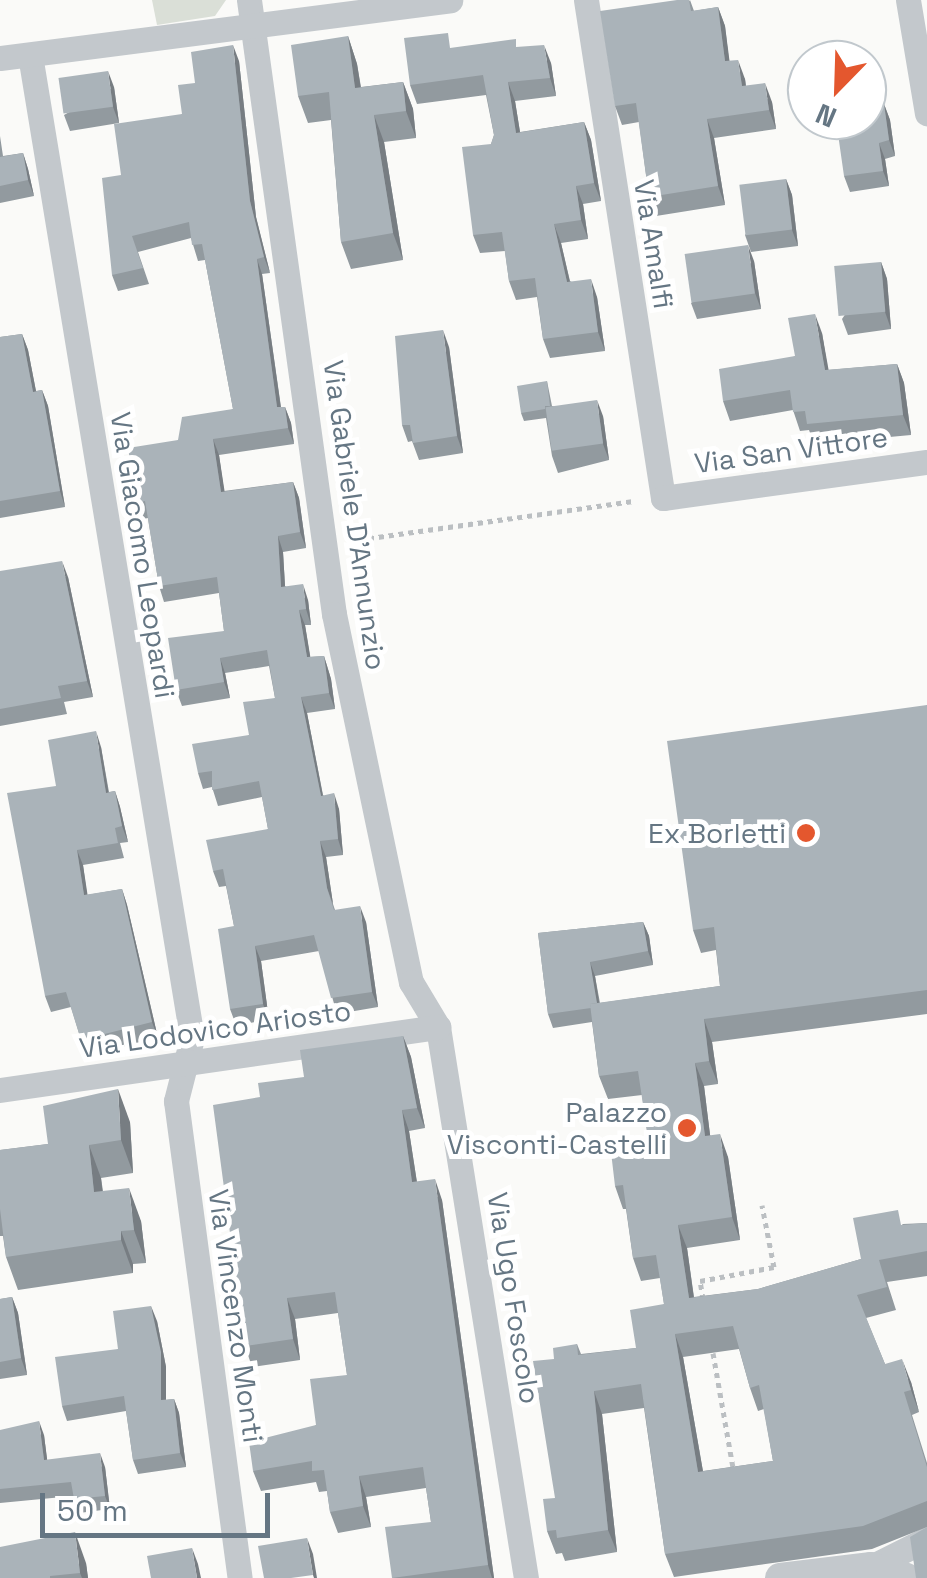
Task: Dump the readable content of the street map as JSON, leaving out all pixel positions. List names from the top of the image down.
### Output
{
  "streets": {
    "street": [
      "Via Amalfi",
      "Via San Vittore",
      "Via Gabriele D'Annunzio",
      "Via Giacomo Leopardi",
      "Via Lodovico Ariosto",
      "Via Ugo Foscolo",
      "Via Vincenzo Monti"
    ]
  },
  "crossings": [
    ["Via Amalfi", "Via San Vittore"],
    ["Via Gabriele D'Annunzio", "Via Lodovico Ariosto"],
    ["Via Gabriele D'Annunzio", "Via Ugo Foscolo"],
    ["Via Giacomo Leopardi", "Via Lodovico Ariosto"],
    ["Via Giacomo Leopardi", "Via Vincenzo Monti"],
    ["Via Lodovico Ariosto", "Via Ugo Foscolo"],
    ["Via Lodovico Ariosto", "Via Vincenzo Monti"]
  ],
  "places": ["Ex Borletti", "Palazzo Visconti-Castelli"],
  "scale_bar": "50 m",
  "north": "bottom left"
}
